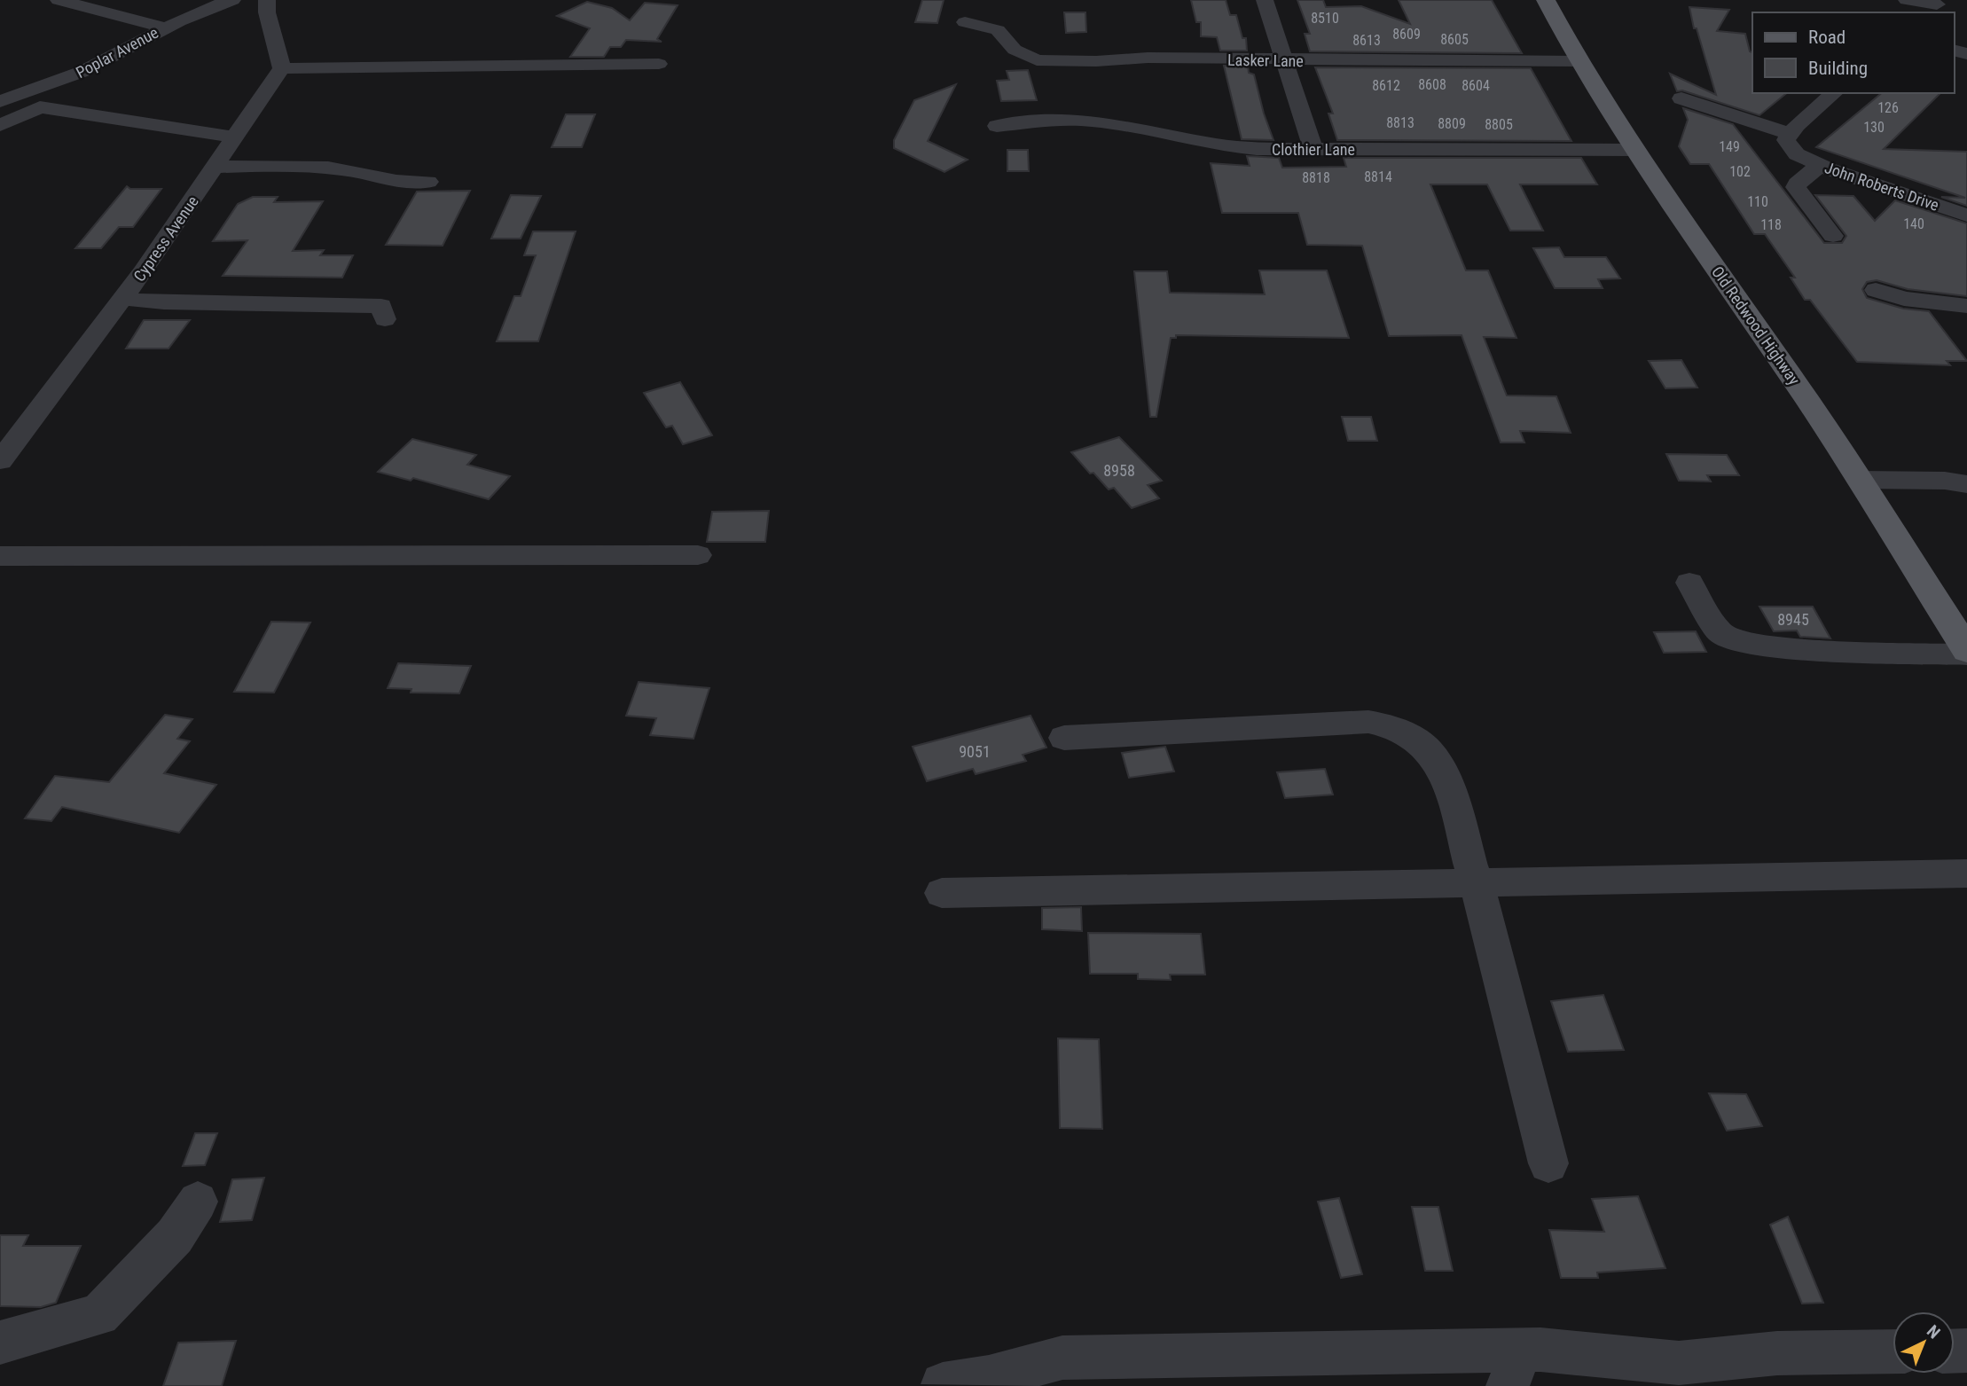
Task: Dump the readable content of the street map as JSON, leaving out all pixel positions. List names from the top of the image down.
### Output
{
  "streets": {
    "main road": ["Old Redwood Highway"],
    "street": [
      "Poplar Avenue",
      "Lasker Lane",
      "Clothier Lane",
      "John Roberts Drive",
      "Cypress Avenue"
    ]
  },
  "crossings": [
    ["Lasker Lane", "Old Redwood Highway"],
    ["Clothier Lane", "Old Redwood Highway"]
  ],
  "house_numbers": [
    "8510",
    "8609",
    "8605",
    "8613",
    "8608",
    "8612",
    "8604",
    "126",
    "8813",
    "8809",
    "8805",
    "130",
    "149",
    "102",
    "8814",
    "8818",
    "110",
    "140",
    "118",
    "8958",
    "8945",
    "9051"
  ],
  "legend": ["Road", "Building"],
  "north": "top right"
}
